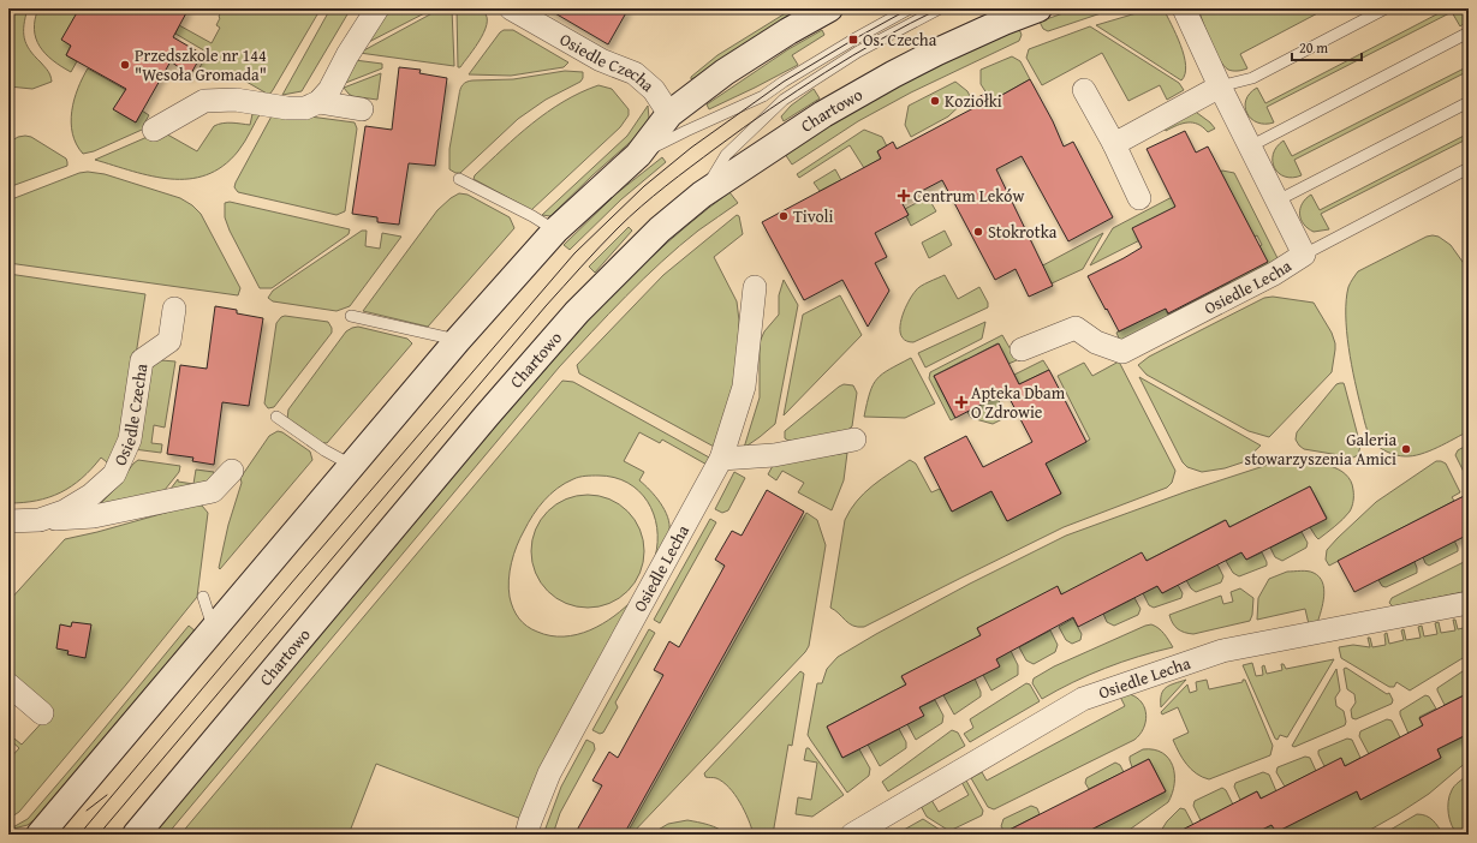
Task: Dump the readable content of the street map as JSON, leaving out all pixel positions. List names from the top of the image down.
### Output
{
  "streets": {
    "street": ["Osiedle Czecha", "Chartowo", "Osiedle Lecha"]
  },
  "places": {
    "transit": ["Os. Czecha"],
    "other": [
      "Przedszkole nr 144 \"Wesoła Gromada\"",
      "Koziołki",
      "Tivoli",
      "Stokrotka",
      "Galeria stowarzyszenia Amici"
    ],
    "health": ["Centrum Leków", "Apteka Dbam O Zdrowie"]
  },
  "scale_bar": "20 m"
}
